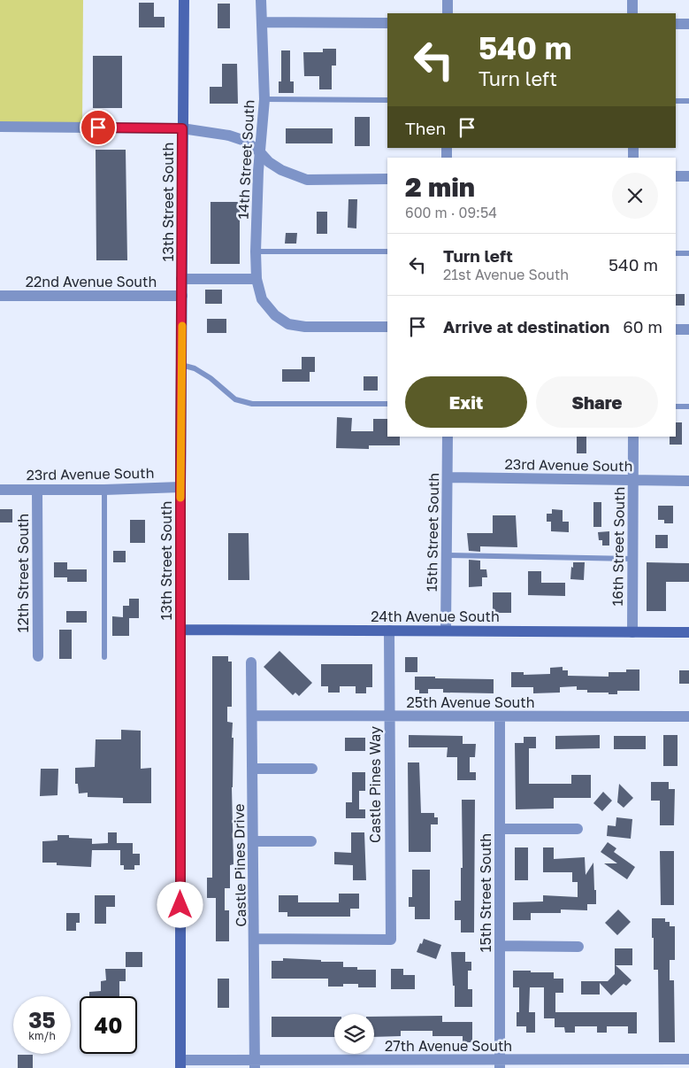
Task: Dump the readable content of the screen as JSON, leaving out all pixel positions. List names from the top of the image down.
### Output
{
  "streets": {
    "street": [
      "14th Street South",
      "13th Street South",
      "22nd Avenue South",
      "23rd Avenue South",
      "15th Street South",
      "16th Street South",
      "12th Street South",
      "24th Avenue South",
      "25th Avenue South",
      "Castle Pines Way",
      "Castle Pines Drive",
      "27th Avenue South"
    ]
  },
  "crossings": [
    ["13th Street South", "22nd Avenue South"],
    ["13th Street South", "23rd Avenue South"],
    ["13th Street South", "24th Avenue South"],
    ["13th Street South", "27th Avenue South"],
    ["23rd Avenue South", "15th Street South"],
    ["23rd Avenue South", "16th Street South"],
    ["23rd Avenue South", "12th Street South"],
    ["15th Street South", "24th Avenue South"],
    ["15th Street South", "25th Avenue South"],
    ["15th Street South", "27th Avenue South"],
    ["16th Street South", "24th Avenue South"],
    ["24th Avenue South", "Castle Pines Way"],
    ["25th Avenue South", "Castle Pines Way"],
    ["25th Avenue South", "Castle Pines Drive"],
    ["Castle Pines Way", "Castle Pines Drive"],
    ["Castle Pines Drive", "27th Avenue South"]
  ],
  "page": {
    "turn": ["540 m", "Turn left"],
    "then": "Then",
    "heading": ["2 min", "600 m · 09:54"],
    "list": [
      {
        "name": "Turn left",
        "note": "21st Avenue South",
        "value": "540 m"
      },
      {
        "name": "Arrive at destination",
        "value": "60 m"
      }
    ],
    "buttons": ["Exit", "Share"],
    "speed": "35 km/h",
    "limit": "40"
  }
}
